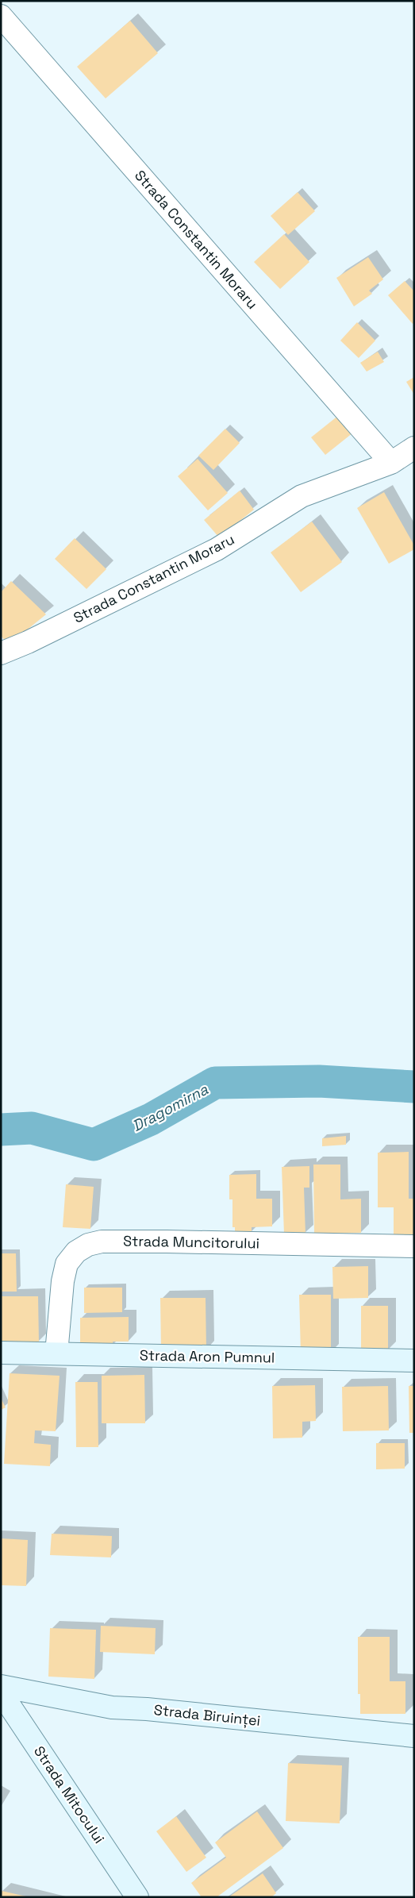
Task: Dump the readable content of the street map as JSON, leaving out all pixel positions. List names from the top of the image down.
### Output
{
  "streets": {
    "street": [
      "Strada Constantin Moraru",
      "Strada Muncitorului",
      "Strada Aron Pumnul",
      "Strada Biruinței",
      "Strada Mitocului"
    ]
  },
  "crossings": [
    ["Strada Muncitorului", "Strada Aron Pumnul"]
  ],
  "water": ["Dragomirna"]
}
